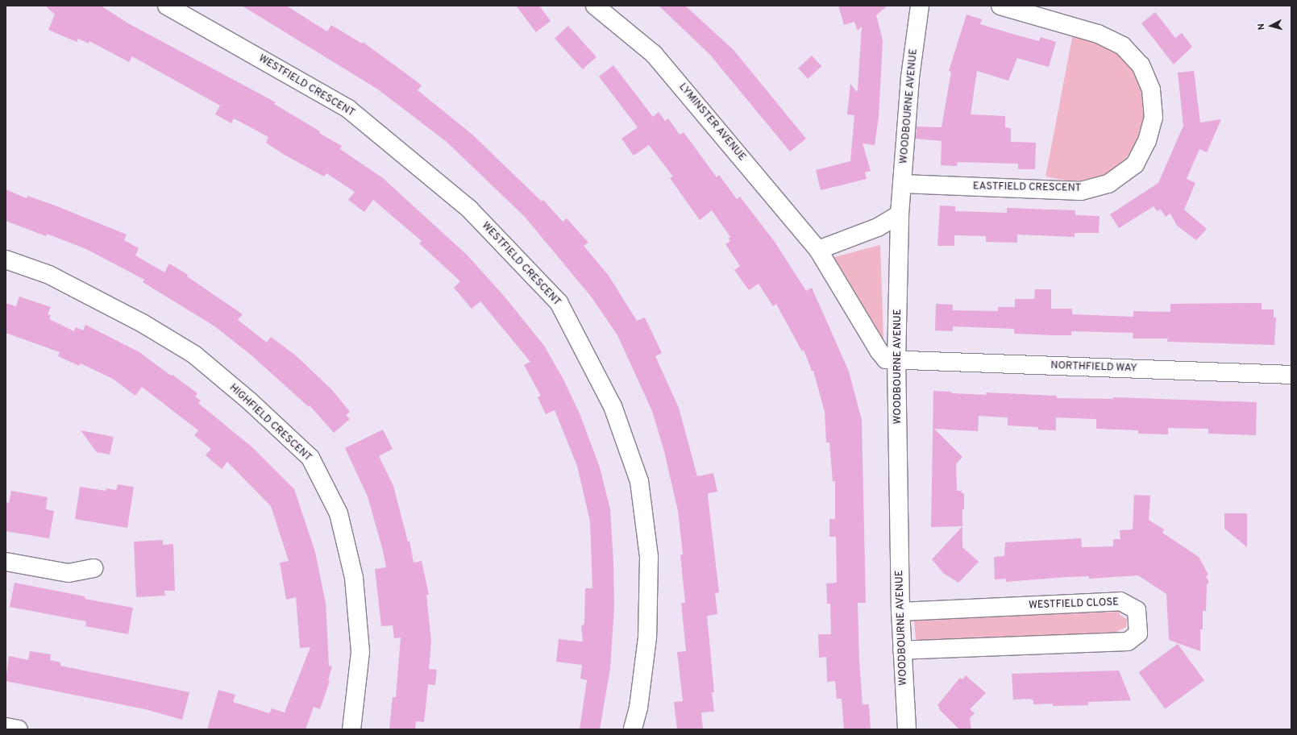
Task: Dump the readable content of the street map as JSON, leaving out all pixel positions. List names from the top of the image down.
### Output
{
  "streets": {
    "street": [
      "WESTFIELD CRESCENT",
      "WOODBOURNE AVENUE",
      "LYMINSTER AVENUE",
      "EASTFIELD CRESCENT",
      "NORTHFIELD WAY",
      "HIGHFIELD CRESCENT",
      "WESTFIELD CLOSE"
    ]
  },
  "crossings": [
    ["WOODBOURNE AVENUE", "LYMINSTER AVENUE"],
    ["WOODBOURNE AVENUE", "EASTFIELD CRESCENT"],
    ["WOODBOURNE AVENUE", "NORTHFIELD WAY"],
    ["WOODBOURNE AVENUE", "WESTFIELD CLOSE"],
    ["LYMINSTER AVENUE", "NORTHFIELD WAY"]
  ],
  "north": "left"
}
